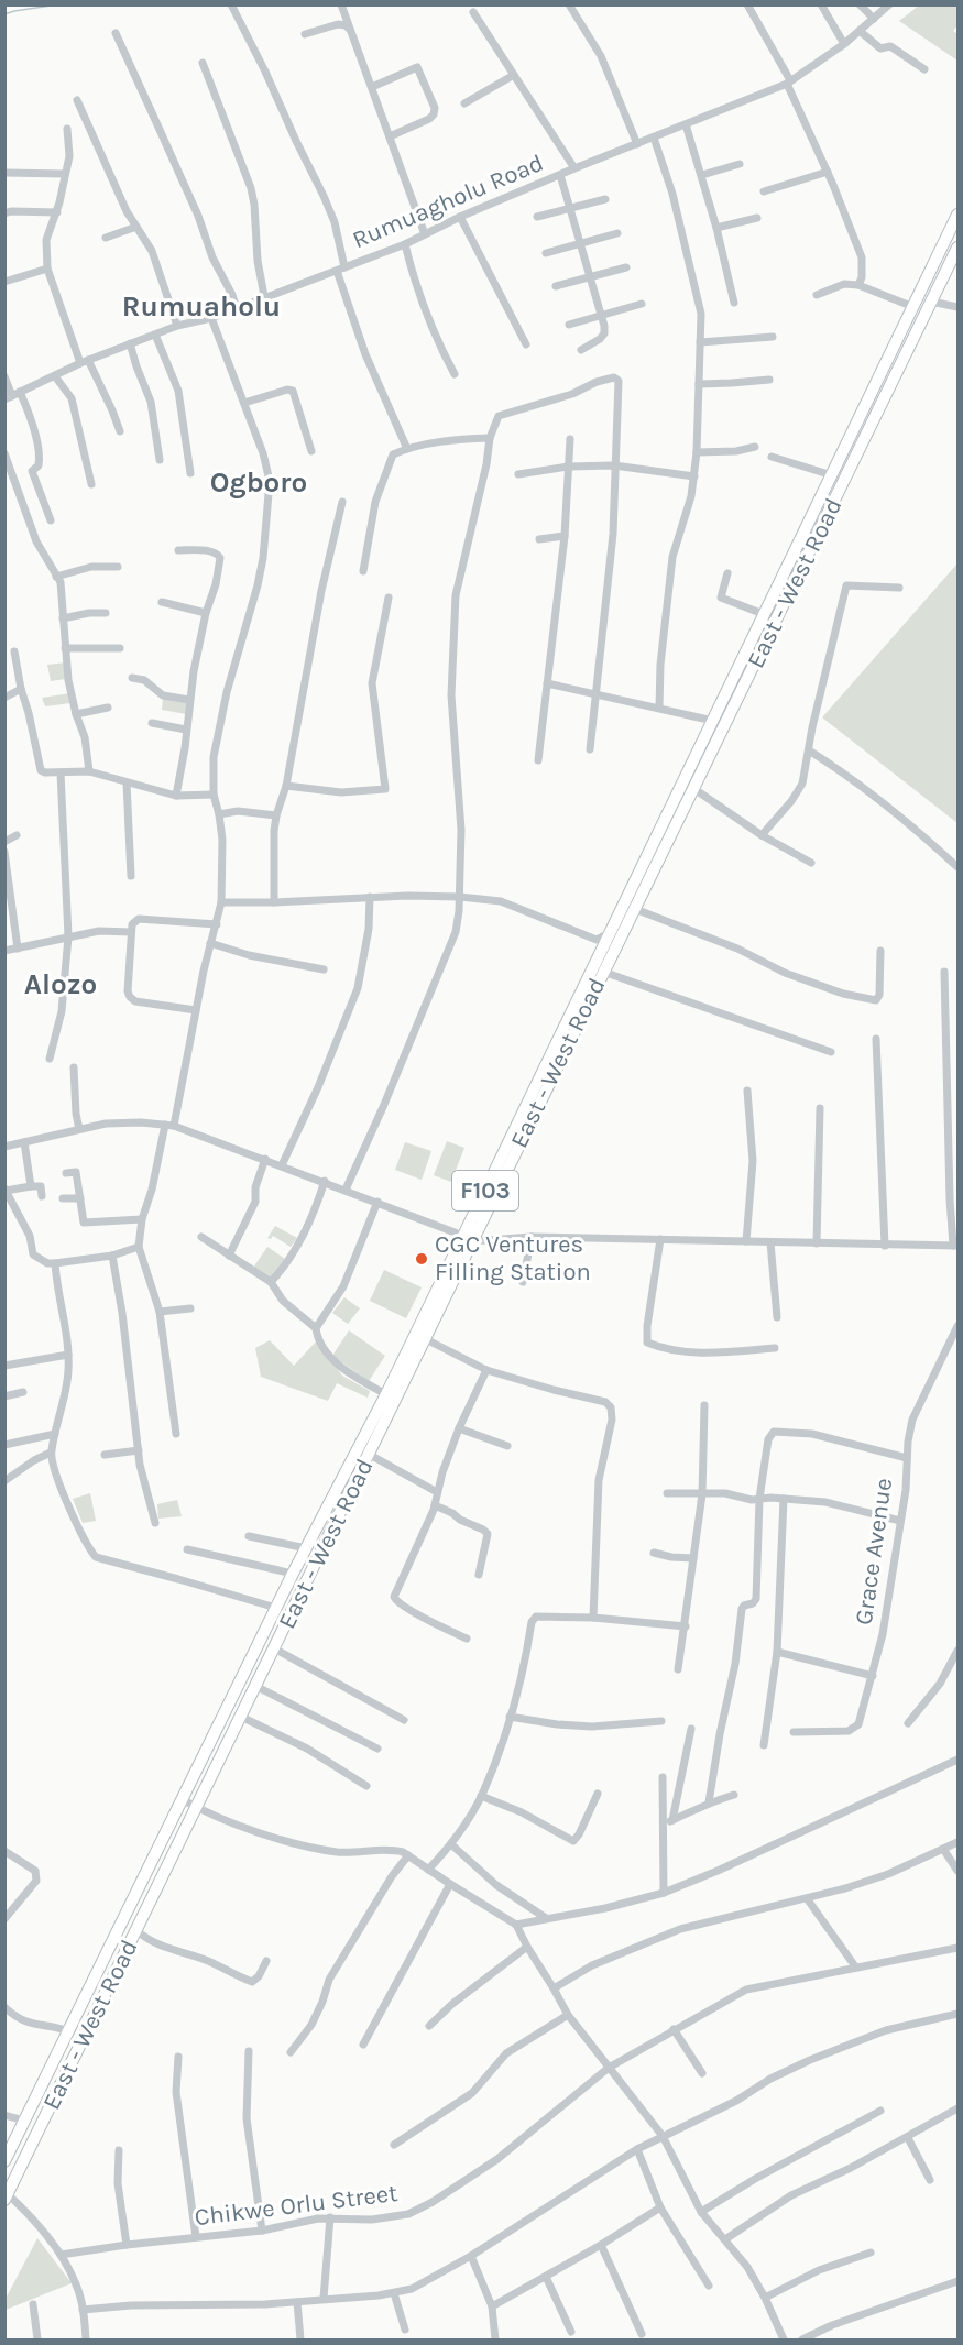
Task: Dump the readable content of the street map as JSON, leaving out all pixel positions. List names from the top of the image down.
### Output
{
  "streets": {
    "main road": ["East - West Road", "F103"],
    "street": ["Rumuagholu Road", "Grace Avenue", "Chikwe Orlu Street"]
  },
  "districts": ["Rumuaholu", "Ogboro", "Alozo"],
  "places": ["CGC Ventures Filling Station"]
}
